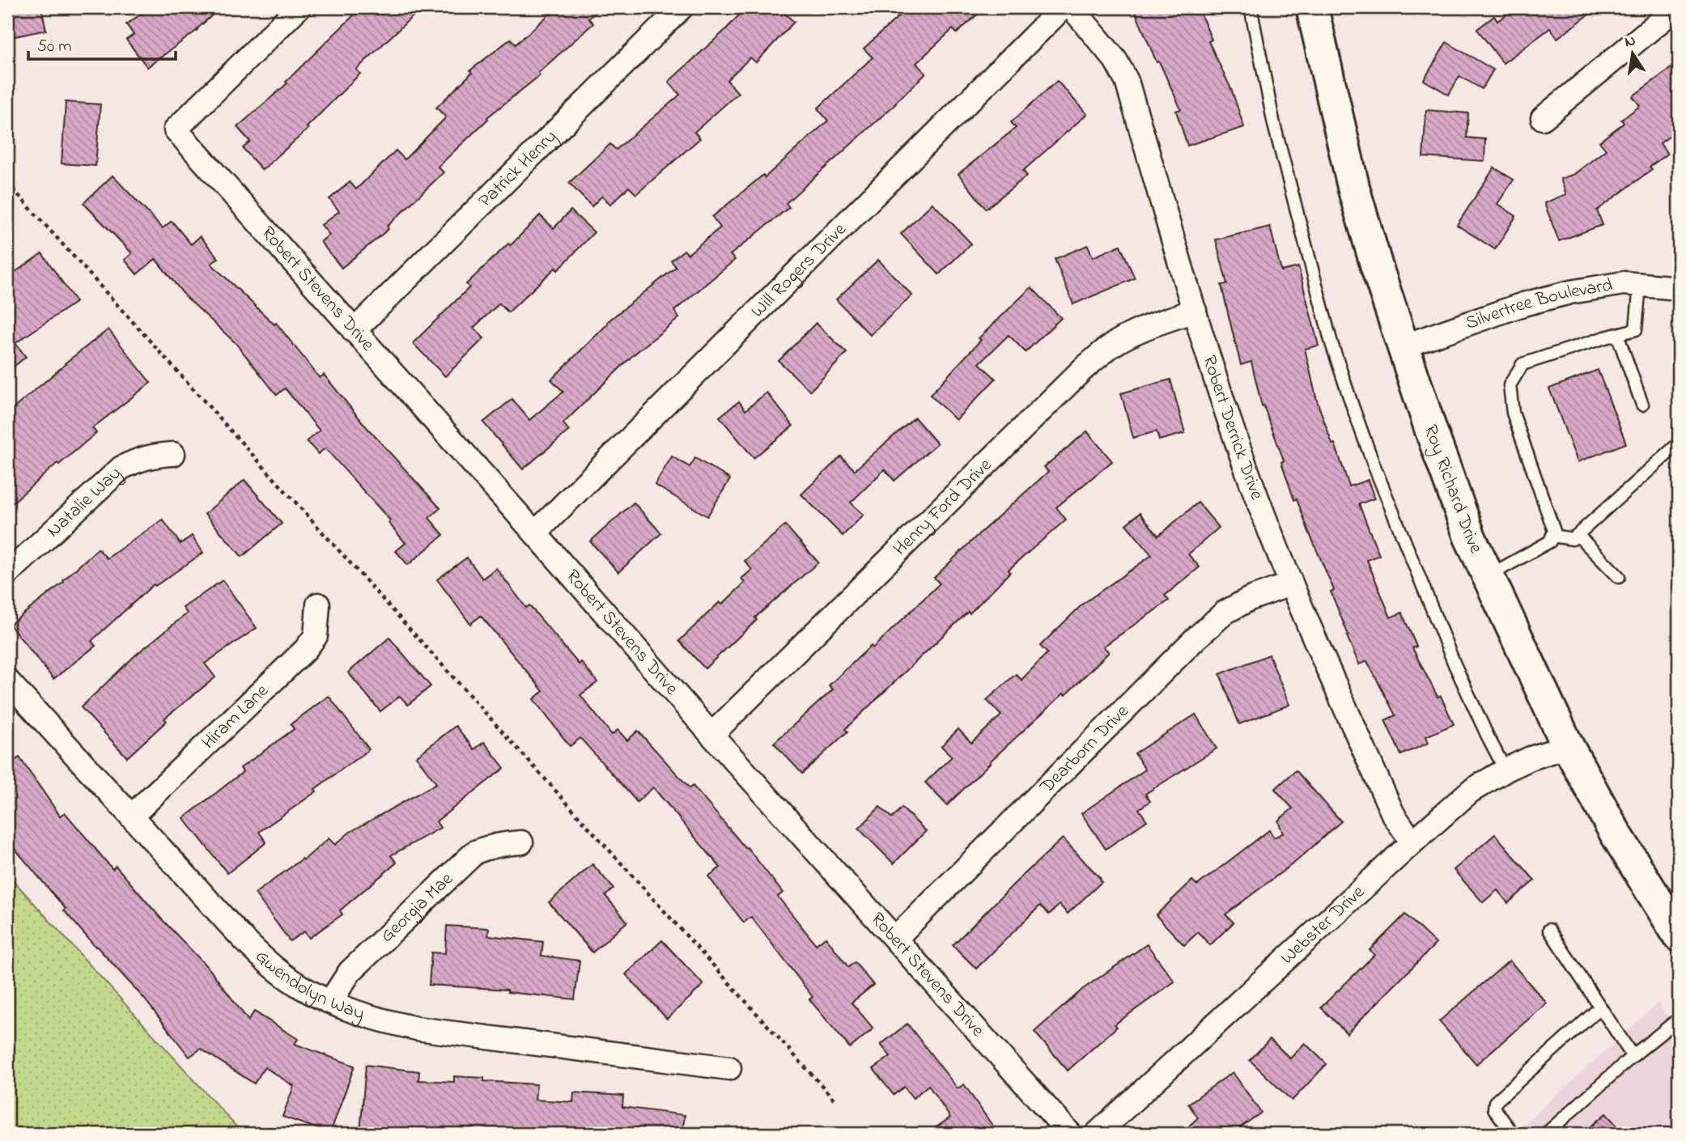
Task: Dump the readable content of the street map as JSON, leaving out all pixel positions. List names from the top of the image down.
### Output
{
  "streets": {
    "main road": ["Roy Richard Drive"],
    "street": [
      "Patrick Henry",
      "Will Rogers Drive",
      "Robert Stevens Drive",
      "Silvertree Boulevard",
      "Robert Derrick Drive",
      "Natalie Way",
      "Henry Ford Drive",
      "Hiram Lane",
      "Dearborn Drive",
      "Georgia Mae",
      "Webster Drive",
      "Gwendolyn Way"
    ]
  },
  "crossings": [
    ["Patrick Henry", "Robert Stevens Drive"],
    ["Will Rogers Drive", "Robert Stevens Drive"],
    ["Robert Stevens Drive", "Henry Ford Drive"],
    ["Robert Stevens Drive", "Dearborn Drive"],
    ["Silvertree Boulevard", "Roy Richard Drive"],
    ["Robert Derrick Drive", "Henry Ford Drive"],
    ["Robert Derrick Drive", "Dearborn Drive"],
    ["Robert Derrick Drive", "Webster Drive"],
    ["Roy Richard Drive", "Webster Drive"],
    ["Hiram Lane", "Gwendolyn Way"],
    ["Georgia Mae", "Gwendolyn Way"]
  ],
  "scale_bar": "50 m",
  "north": "top"
}
